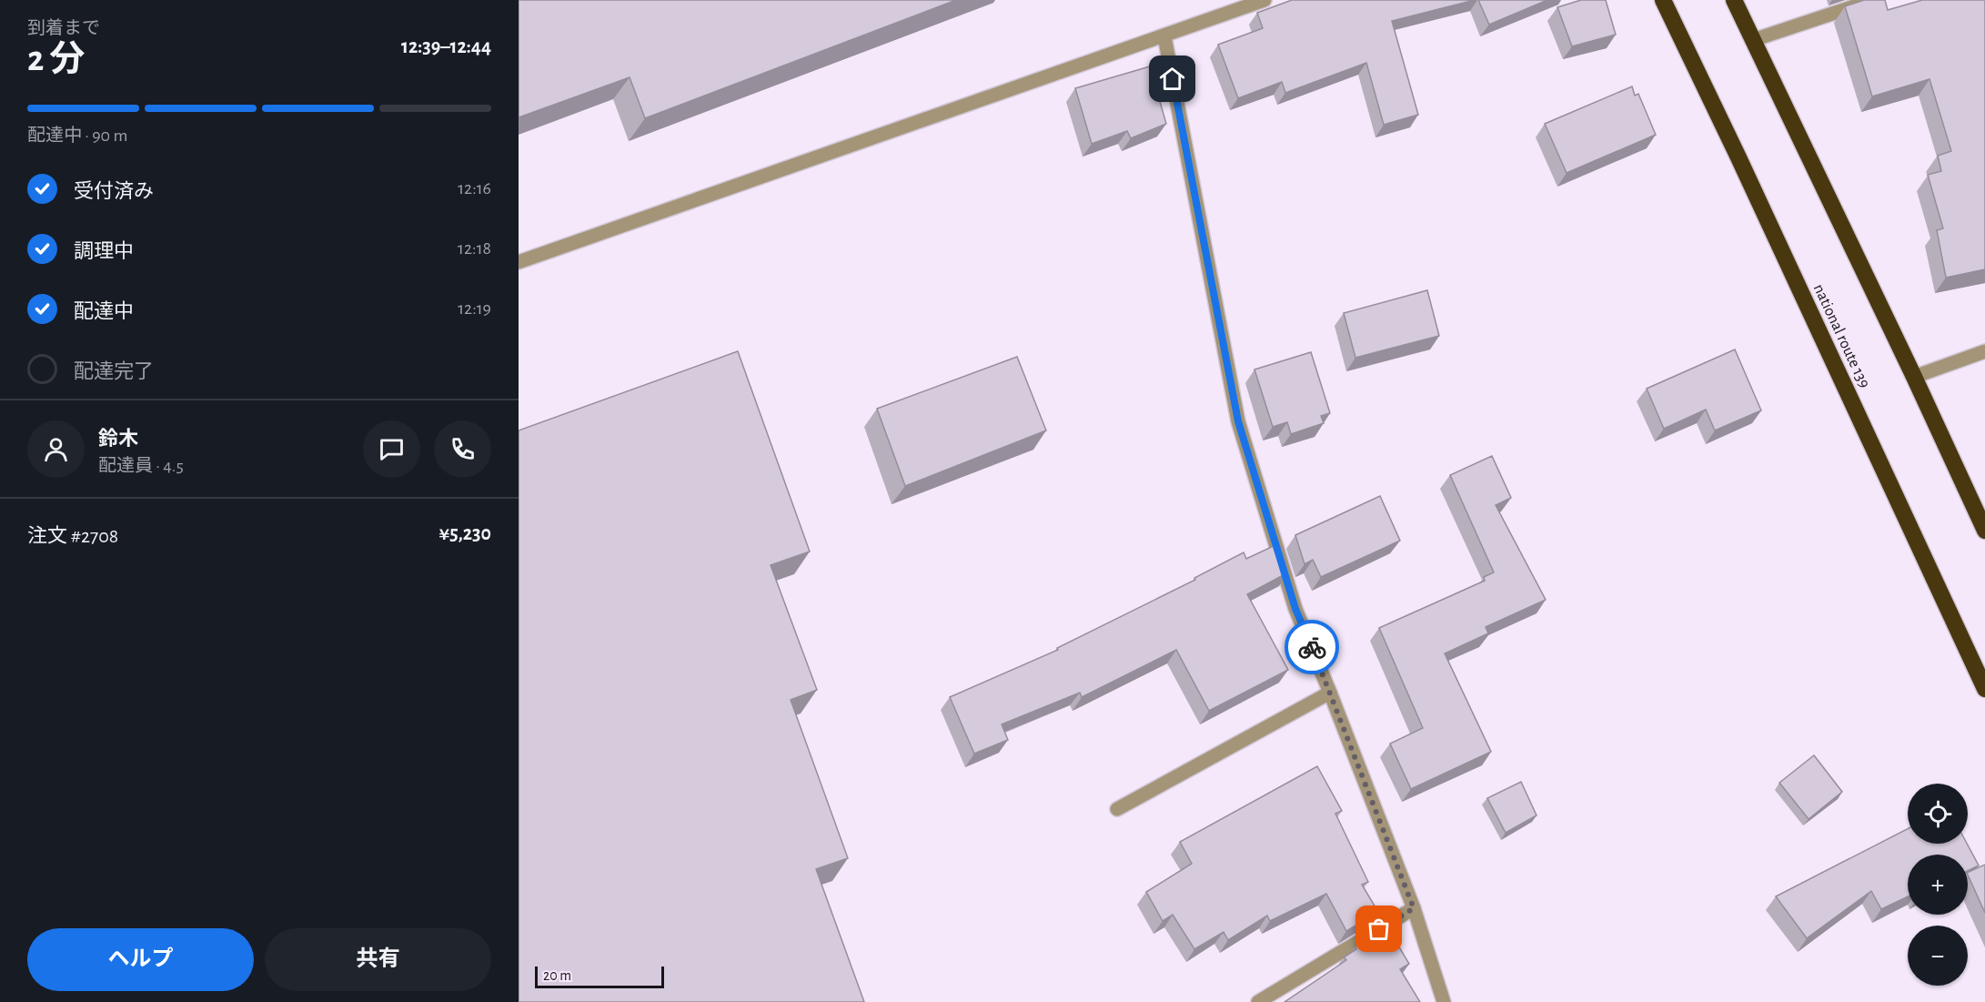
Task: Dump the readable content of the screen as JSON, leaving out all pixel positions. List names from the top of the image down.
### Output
{
  "streets": {
    "highway": ["national route 139"]
  },
  "scale_bar": "20 m",
  "page": {
    "heading": ["2 分", "到着まで", "12:39–12:44"],
    "panel": [
      "鈴木",
      "配達員 · 4.5",
      "注文 #2708",
      "¥5,230"
    ],
    "bar": "配達中 · 90 m",
    "list": [
      ["受付済み", "12:16"],
      ["調理中", "12:18"],
      ["配達中", "12:19"],
      "配達完了"
    ],
    "map_buttons": ["+", "−"],
    "buttons": ["ヘルプ", "共有"],
    "scale": "20 m"
  }
}
